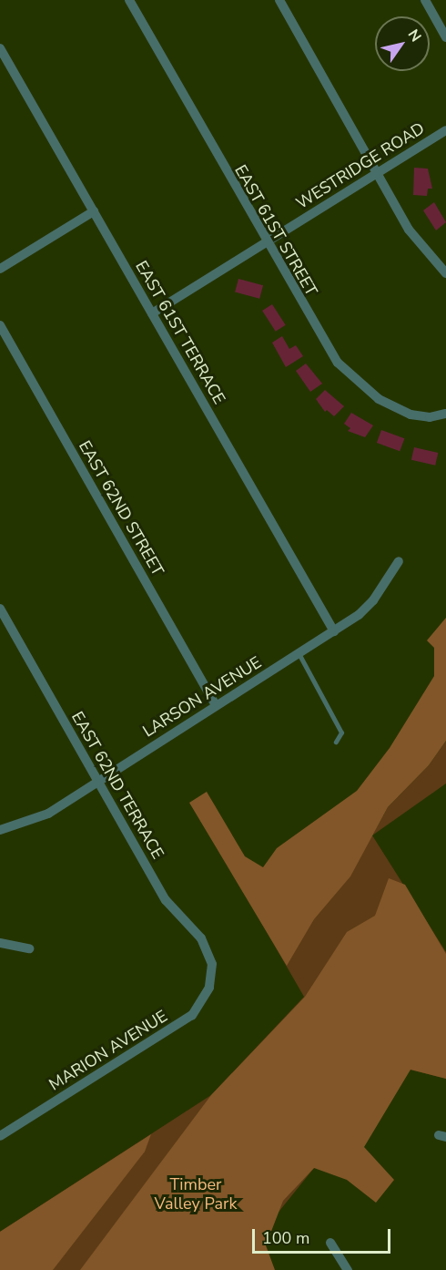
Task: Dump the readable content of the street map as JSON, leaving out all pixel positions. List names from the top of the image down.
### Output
{
  "streets": {
    "street": [
      "WESTRIDGE ROAD",
      "EAST 61ST STREET",
      "EAST 61ST TERRACE",
      "EAST 62ND STREET",
      "LARSON AVENUE",
      "EAST 62ND TERRACE",
      "MARION AVENUE"
    ]
  },
  "crossings": [
    ["WESTRIDGE ROAD", "EAST 61ST STREET"],
    ["WESTRIDGE ROAD", "EAST 61ST TERRACE"],
    ["EAST 61ST TERRACE", "LARSON AVENUE"],
    ["EAST 62ND STREET", "LARSON AVENUE"],
    ["LARSON AVENUE", "EAST 62ND TERRACE"],
    ["EAST 62ND TERRACE", "MARION AVENUE"]
  ],
  "parks": ["Timber Valley Park"],
  "scale_bar": "100 m",
  "north": "top right"
}
